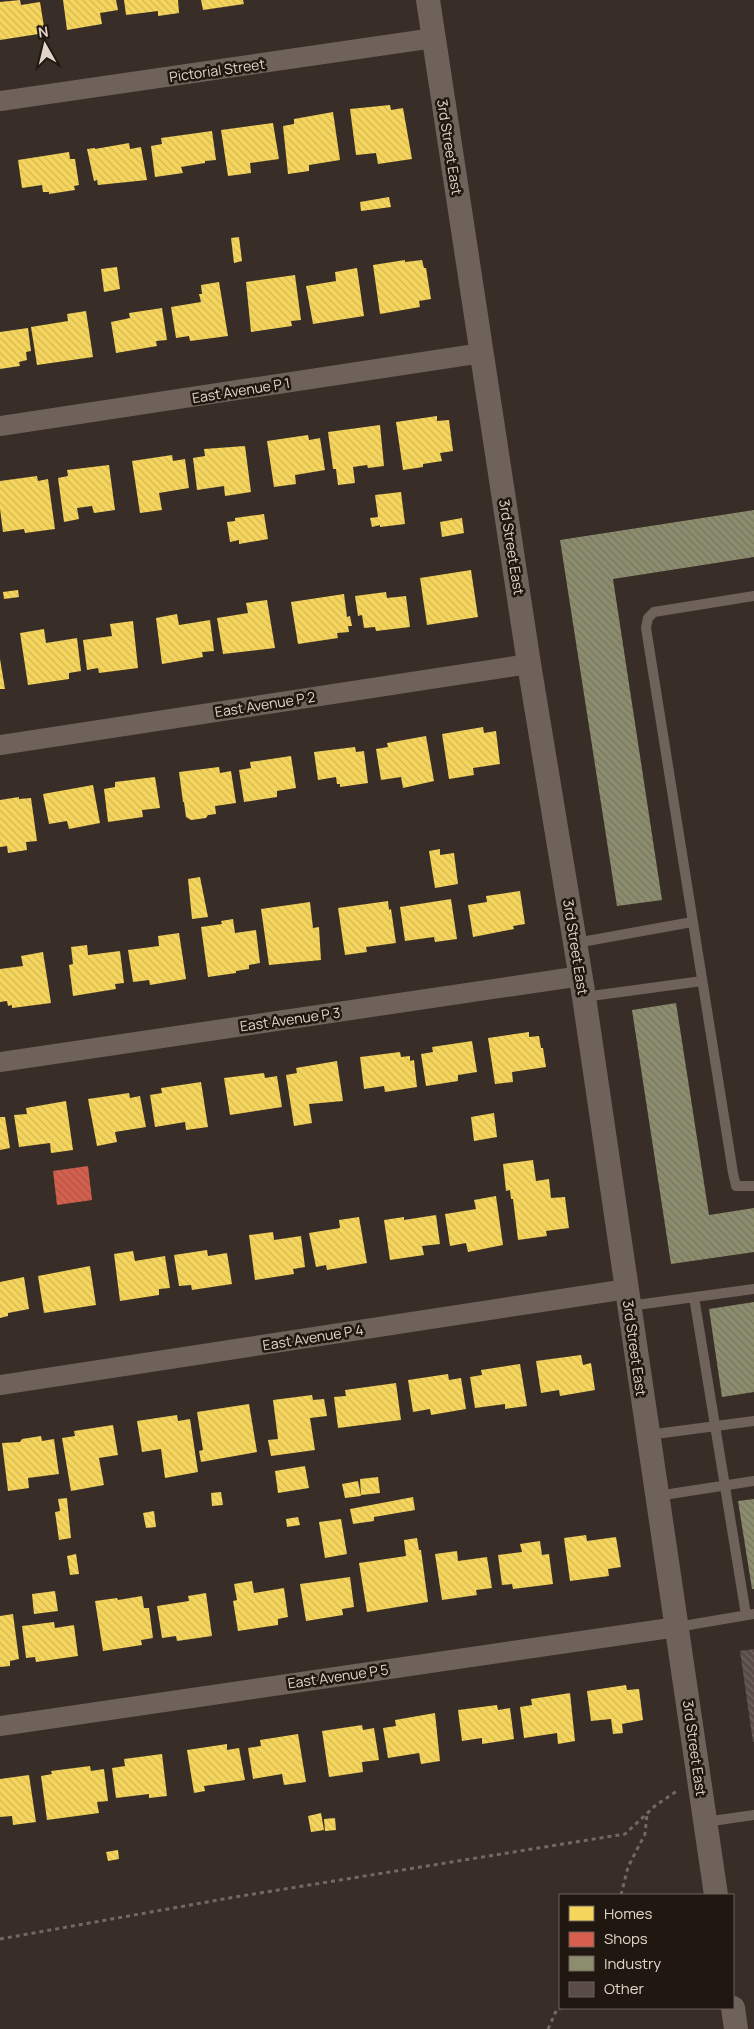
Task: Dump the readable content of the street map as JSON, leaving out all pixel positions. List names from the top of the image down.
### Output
{
  "streets": {
    "street": [
      "Pictorial Street",
      "3rd Street East",
      "East Avenue P 1",
      "East Avenue P 2",
      "East Avenue P 3",
      "East Avenue P 4",
      "East Avenue P 5"
    ]
  },
  "crossings": [
    ["Pictorial Street", "3rd Street East"],
    ["3rd Street East", "East Avenue P 1"],
    ["3rd Street East", "East Avenue P 2"],
    ["3rd Street East", "East Avenue P 3"],
    ["3rd Street East", "East Avenue P 4"],
    ["3rd Street East", "East Avenue P 5"]
  ],
  "legend": [
    "Homes",
    "Shops",
    "Industry",
    "Other"
  ],
  "north": "top"
}
